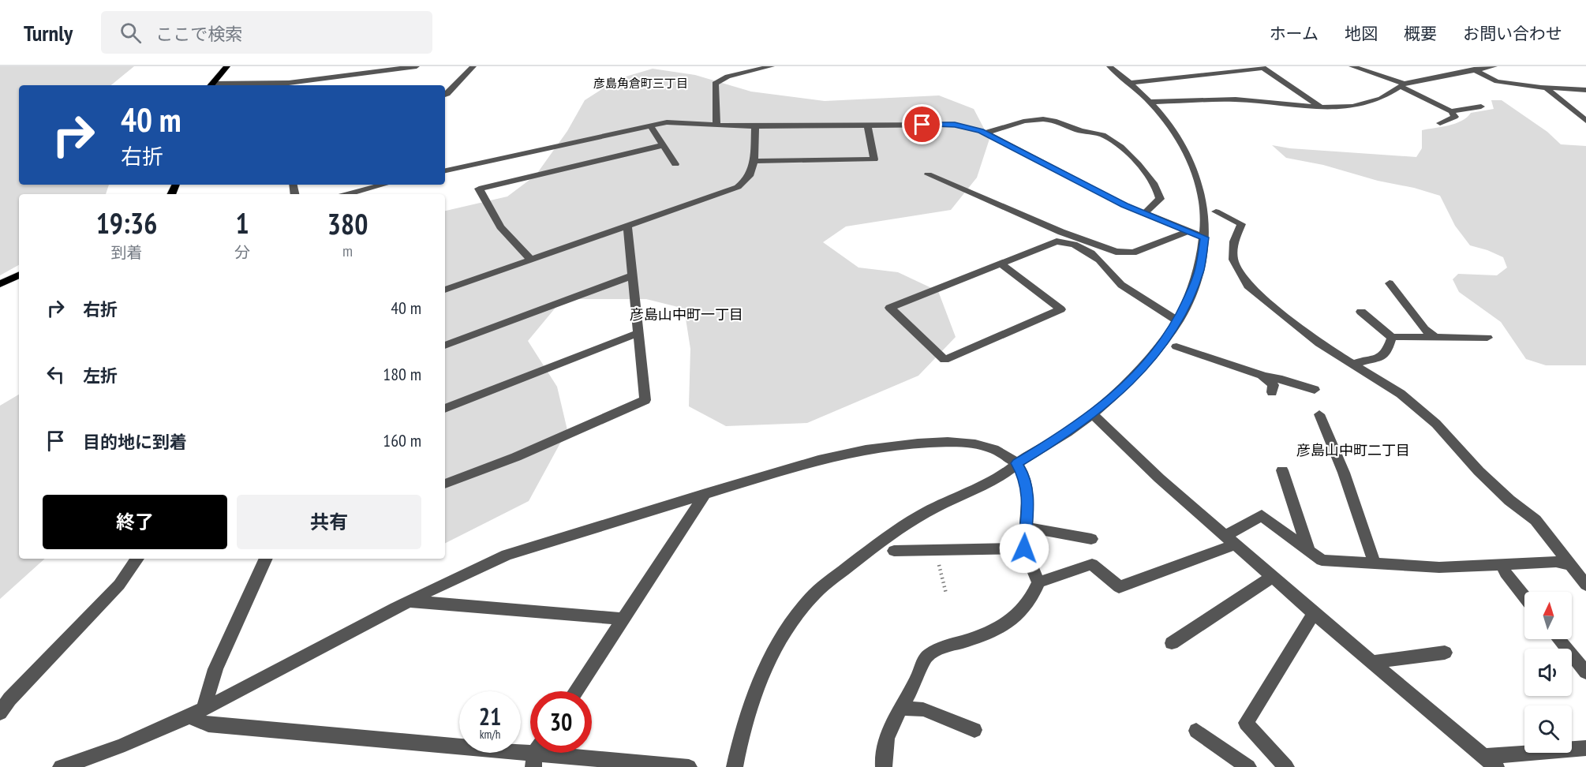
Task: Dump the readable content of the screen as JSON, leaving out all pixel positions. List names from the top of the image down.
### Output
{
  "districts": ["彦島角倉町三丁目", "彦島山中町一丁目", "彦島山中町二丁目"],
  "north": "top",
  "page": {
    "header": "Turnly",
    "search": "ここで検索",
    "nav": [
      "ホーム",
      "地図",
      "概要",
      "お問い合わせ"
    ],
    "turn": ["40 m", "右折"],
    "eta": [
      "19:36",
      "到着",
      "1",
      "分",
      "380",
      "m"
    ],
    "list": [
      {
        "name": "右折",
        "value": "40 m"
      },
      {
        "name": "左折",
        "value": "180 m"
      },
      {
        "name": "目的地に到着",
        "value": "160 m"
      }
    ],
    "buttons": ["終了", "共有"],
    "speed": "21 km/h",
    "limit": "30"
  }
}
